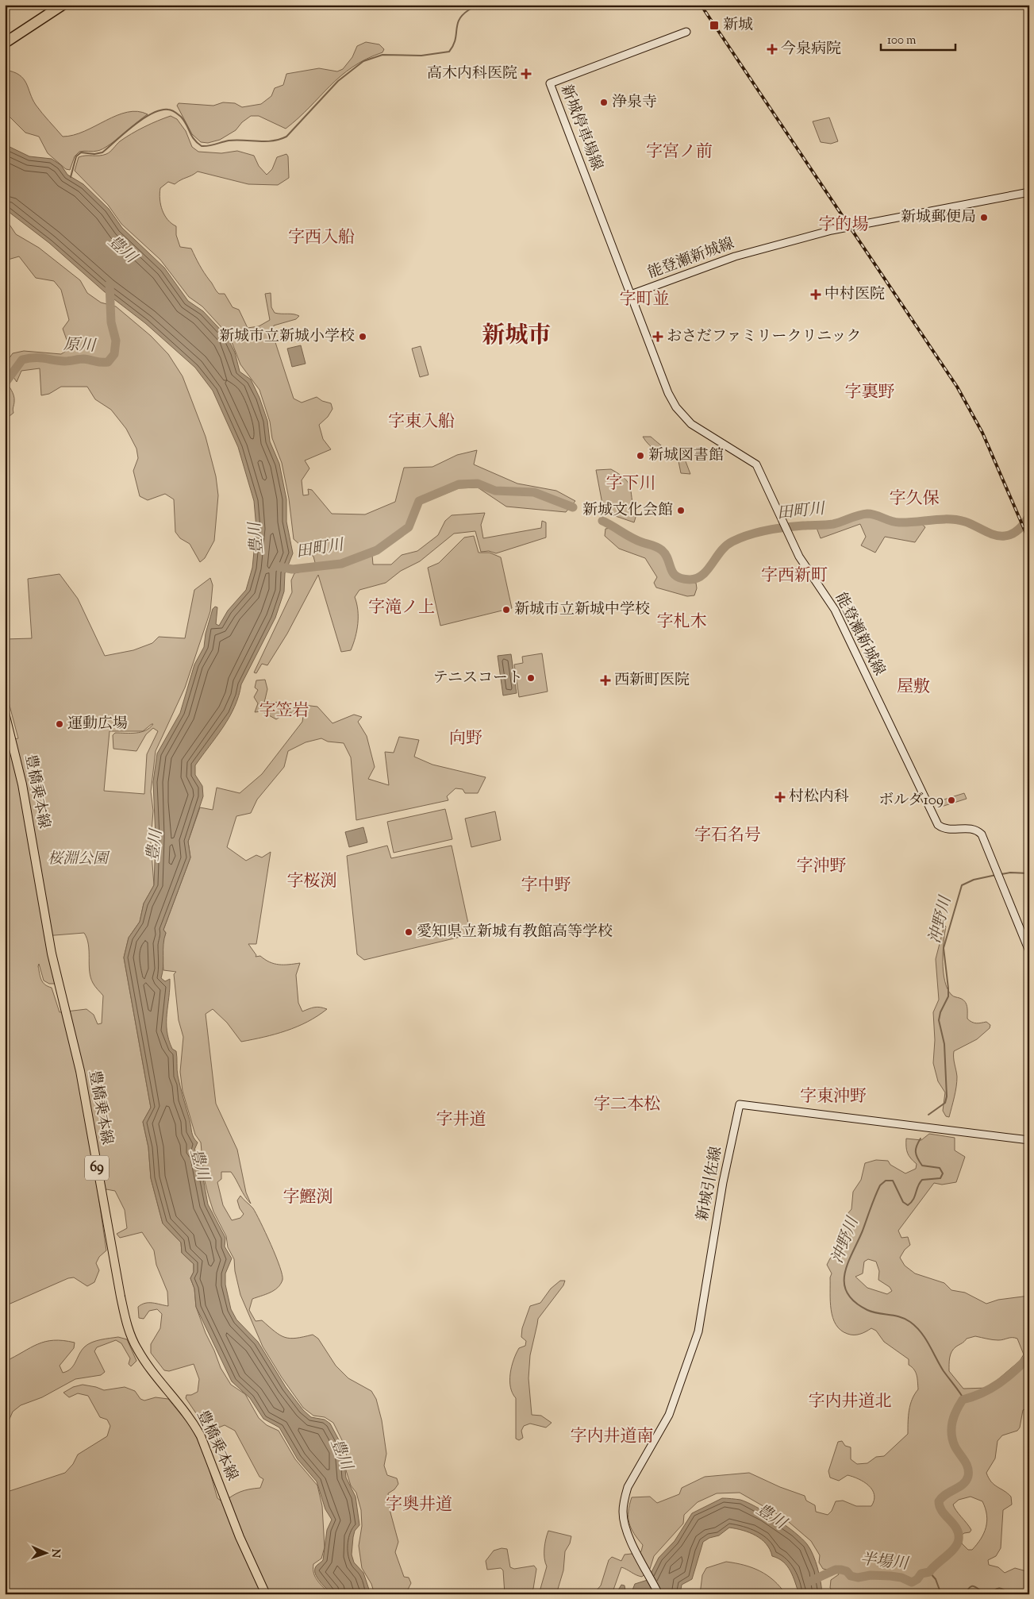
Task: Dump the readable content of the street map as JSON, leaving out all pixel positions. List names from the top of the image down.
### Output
{
  "streets": {
    "main road": [
      "新城停車場線",
      "能登瀬新城線",
      "豊橋乗本線",
      "69",
      "新城引佐線"
    ]
  },
  "crossings": [
    ["新城停車場線", "能登瀬新城線"]
  ],
  "districts": [
    "字宮ノ前",
    "字的場",
    "字西入船",
    "字町並",
    "新城市",
    "字裏野",
    "字東入船",
    "字下川",
    "字久保",
    "字西新町",
    "字滝ノ上",
    "字札木",
    "屋敷",
    "字笠岩",
    "向野",
    "字石名号",
    "字沖野",
    "字桜渕",
    "字中野",
    "字東沖野",
    "字二本松",
    "字井道",
    "字鰹渕",
    "字内井道北",
    "字内井道南",
    "字奥井道"
  ],
  "water": [
    "豊川",
    "原川",
    "田町川",
    "沖野川",
    "半場川"
  ],
  "parks": ["桜淵公園"],
  "places": {
    "transit": ["新城"],
    "health": [
      "今泉病院",
      "高木内科医院",
      "中村医院",
      "おさだファミリークリニック",
      "西新町医院",
      "村松内科"
    ],
    "other": [
      "浄泉寺",
      "新城郵便局",
      "新城市立新城小学校",
      "新城図書館",
      "新城文化会館",
      "新城市立新城中学校",
      "テニスコート",
      "運動広場",
      "ボルダ109",
      "愛知県立新城有教館高等学校"
    ]
  },
  "scale_bar": "100 m",
  "north": "right"
}
